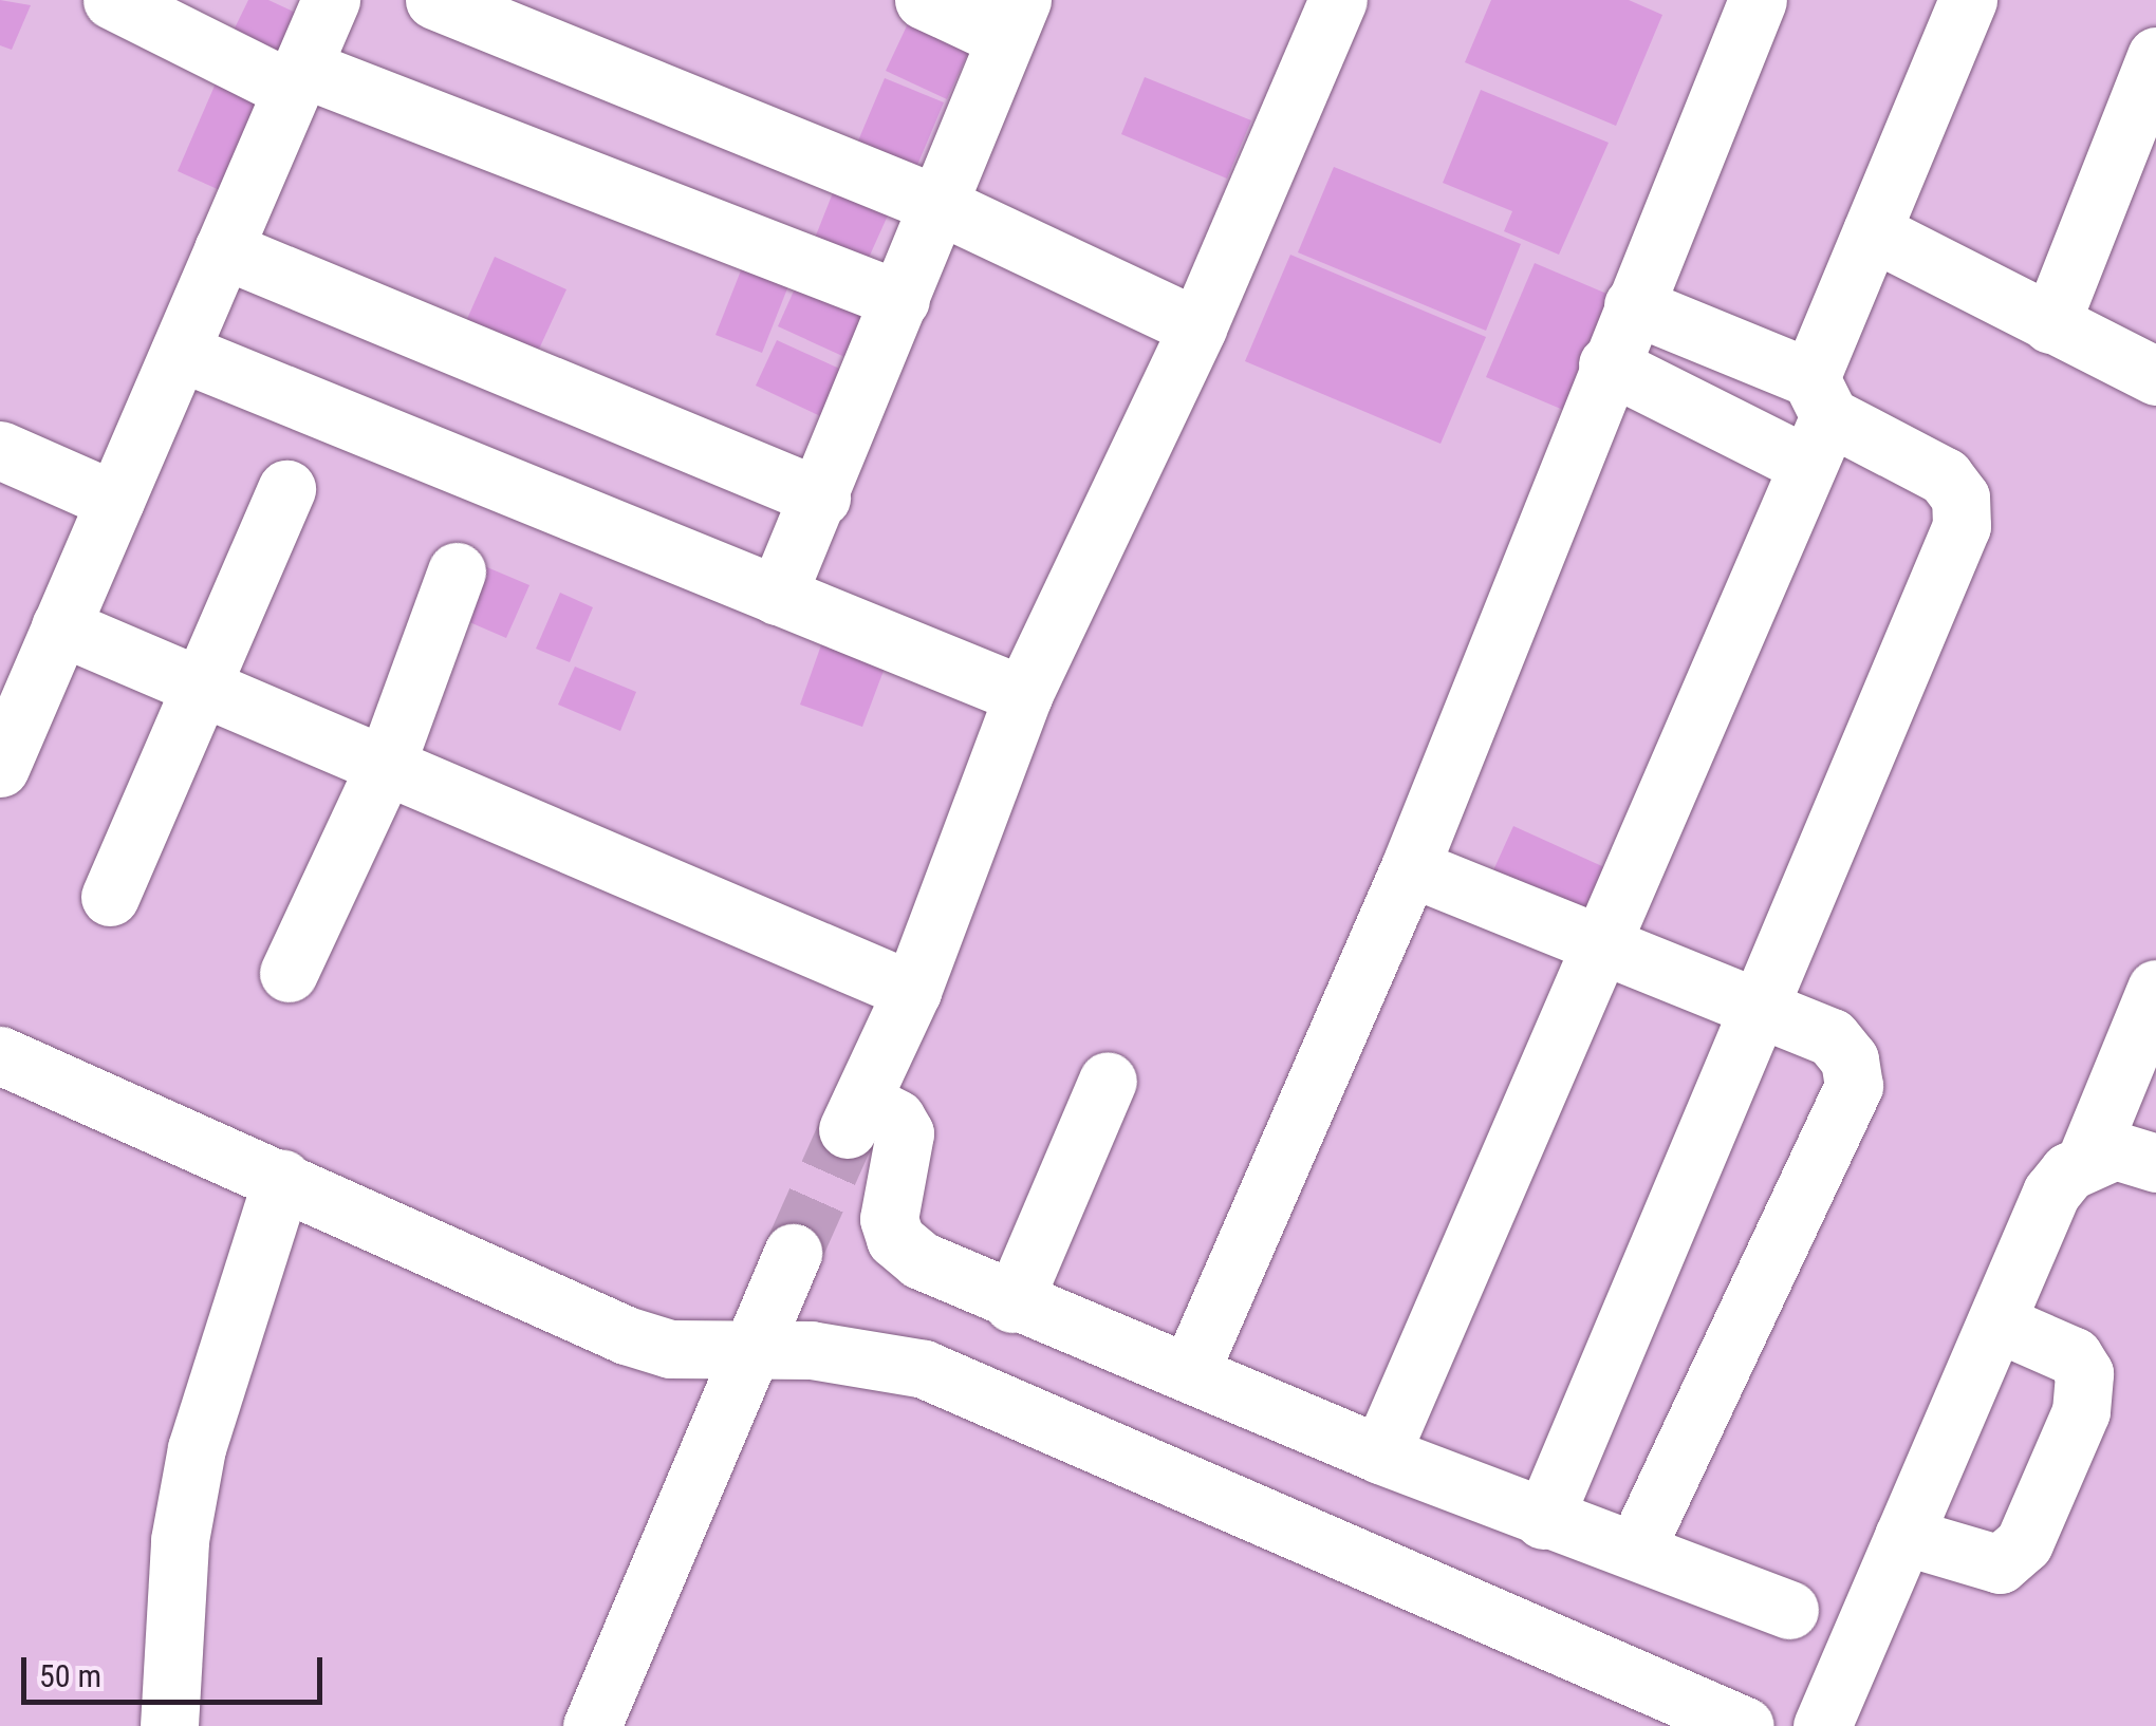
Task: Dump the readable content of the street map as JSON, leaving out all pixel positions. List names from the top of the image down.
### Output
{
  "scale_bar": "50 m"
}
